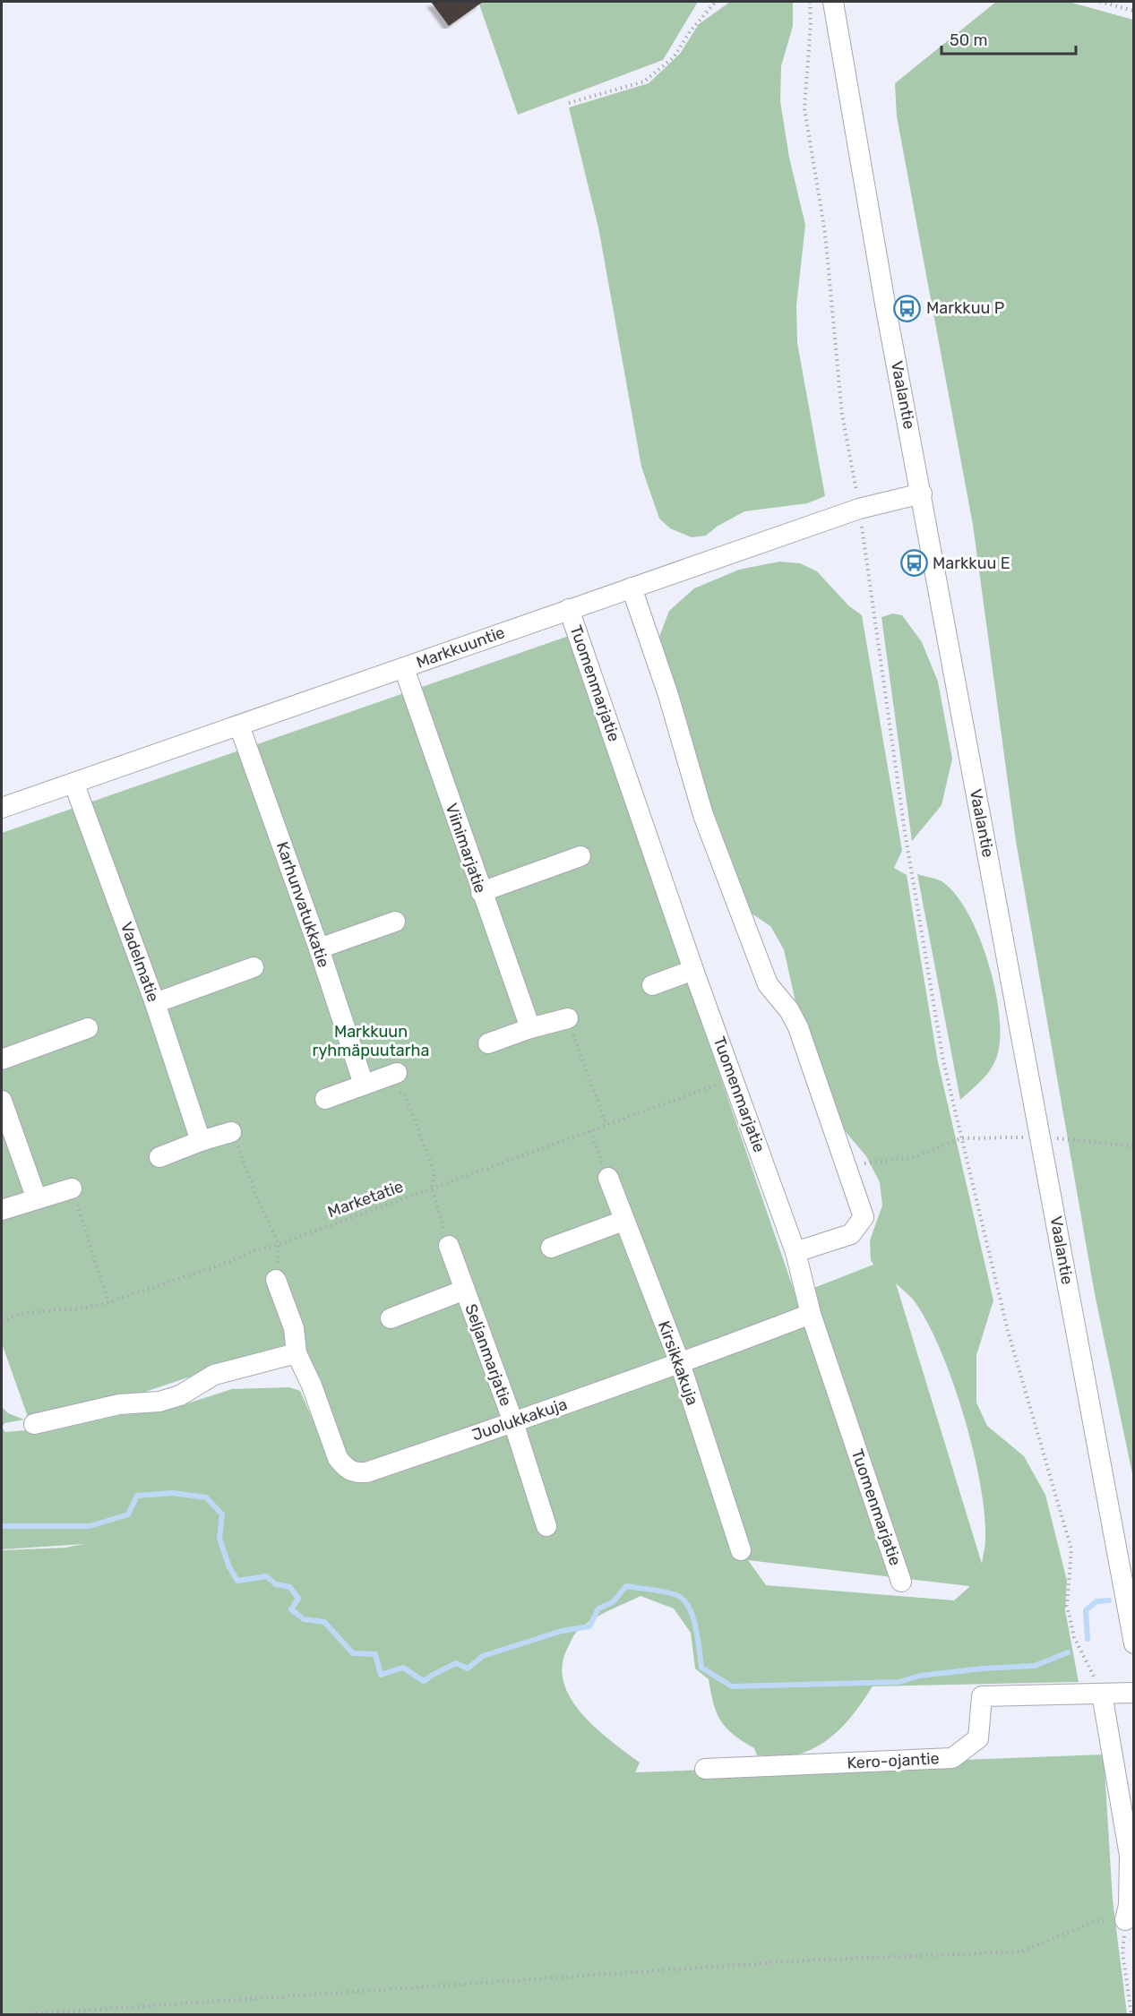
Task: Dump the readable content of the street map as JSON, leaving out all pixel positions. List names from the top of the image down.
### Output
{
  "streets": {
    "street": [
      "Vaalantie",
      "Markkuuntie",
      "Tuomenmarjatie",
      "Viinimarjatie",
      "Karhunvatukkatie",
      "Vadelmatie",
      "Seljanmarjatie",
      "Kirsikkakuja",
      "Juolukkakuja",
      "Kero-ojantie"
    ],
    "path": ["Marketatie"]
  },
  "crossings": [
    ["Vaalantie", "Markkuuntie"],
    ["Markkuuntie", "Tuomenmarjatie"],
    ["Markkuuntie", "Viinimarjatie"],
    ["Markkuuntie", "Karhunvatukkatie"],
    ["Markkuuntie", "Vadelmatie"],
    ["Tuomenmarjatie", "Marketatie"],
    ["Tuomenmarjatie", "Juolukkakuja"],
    ["Seljanmarjatie", "Juolukkakuja"],
    ["Kirsikkakuja", "Juolukkakuja"]
  ],
  "parks": ["Markkuun ryhmäpuutarha"],
  "places": {
    "bus stop": ["Markkuu P", "Markkuu E"]
  },
  "scale_bar": "50 m"
}
